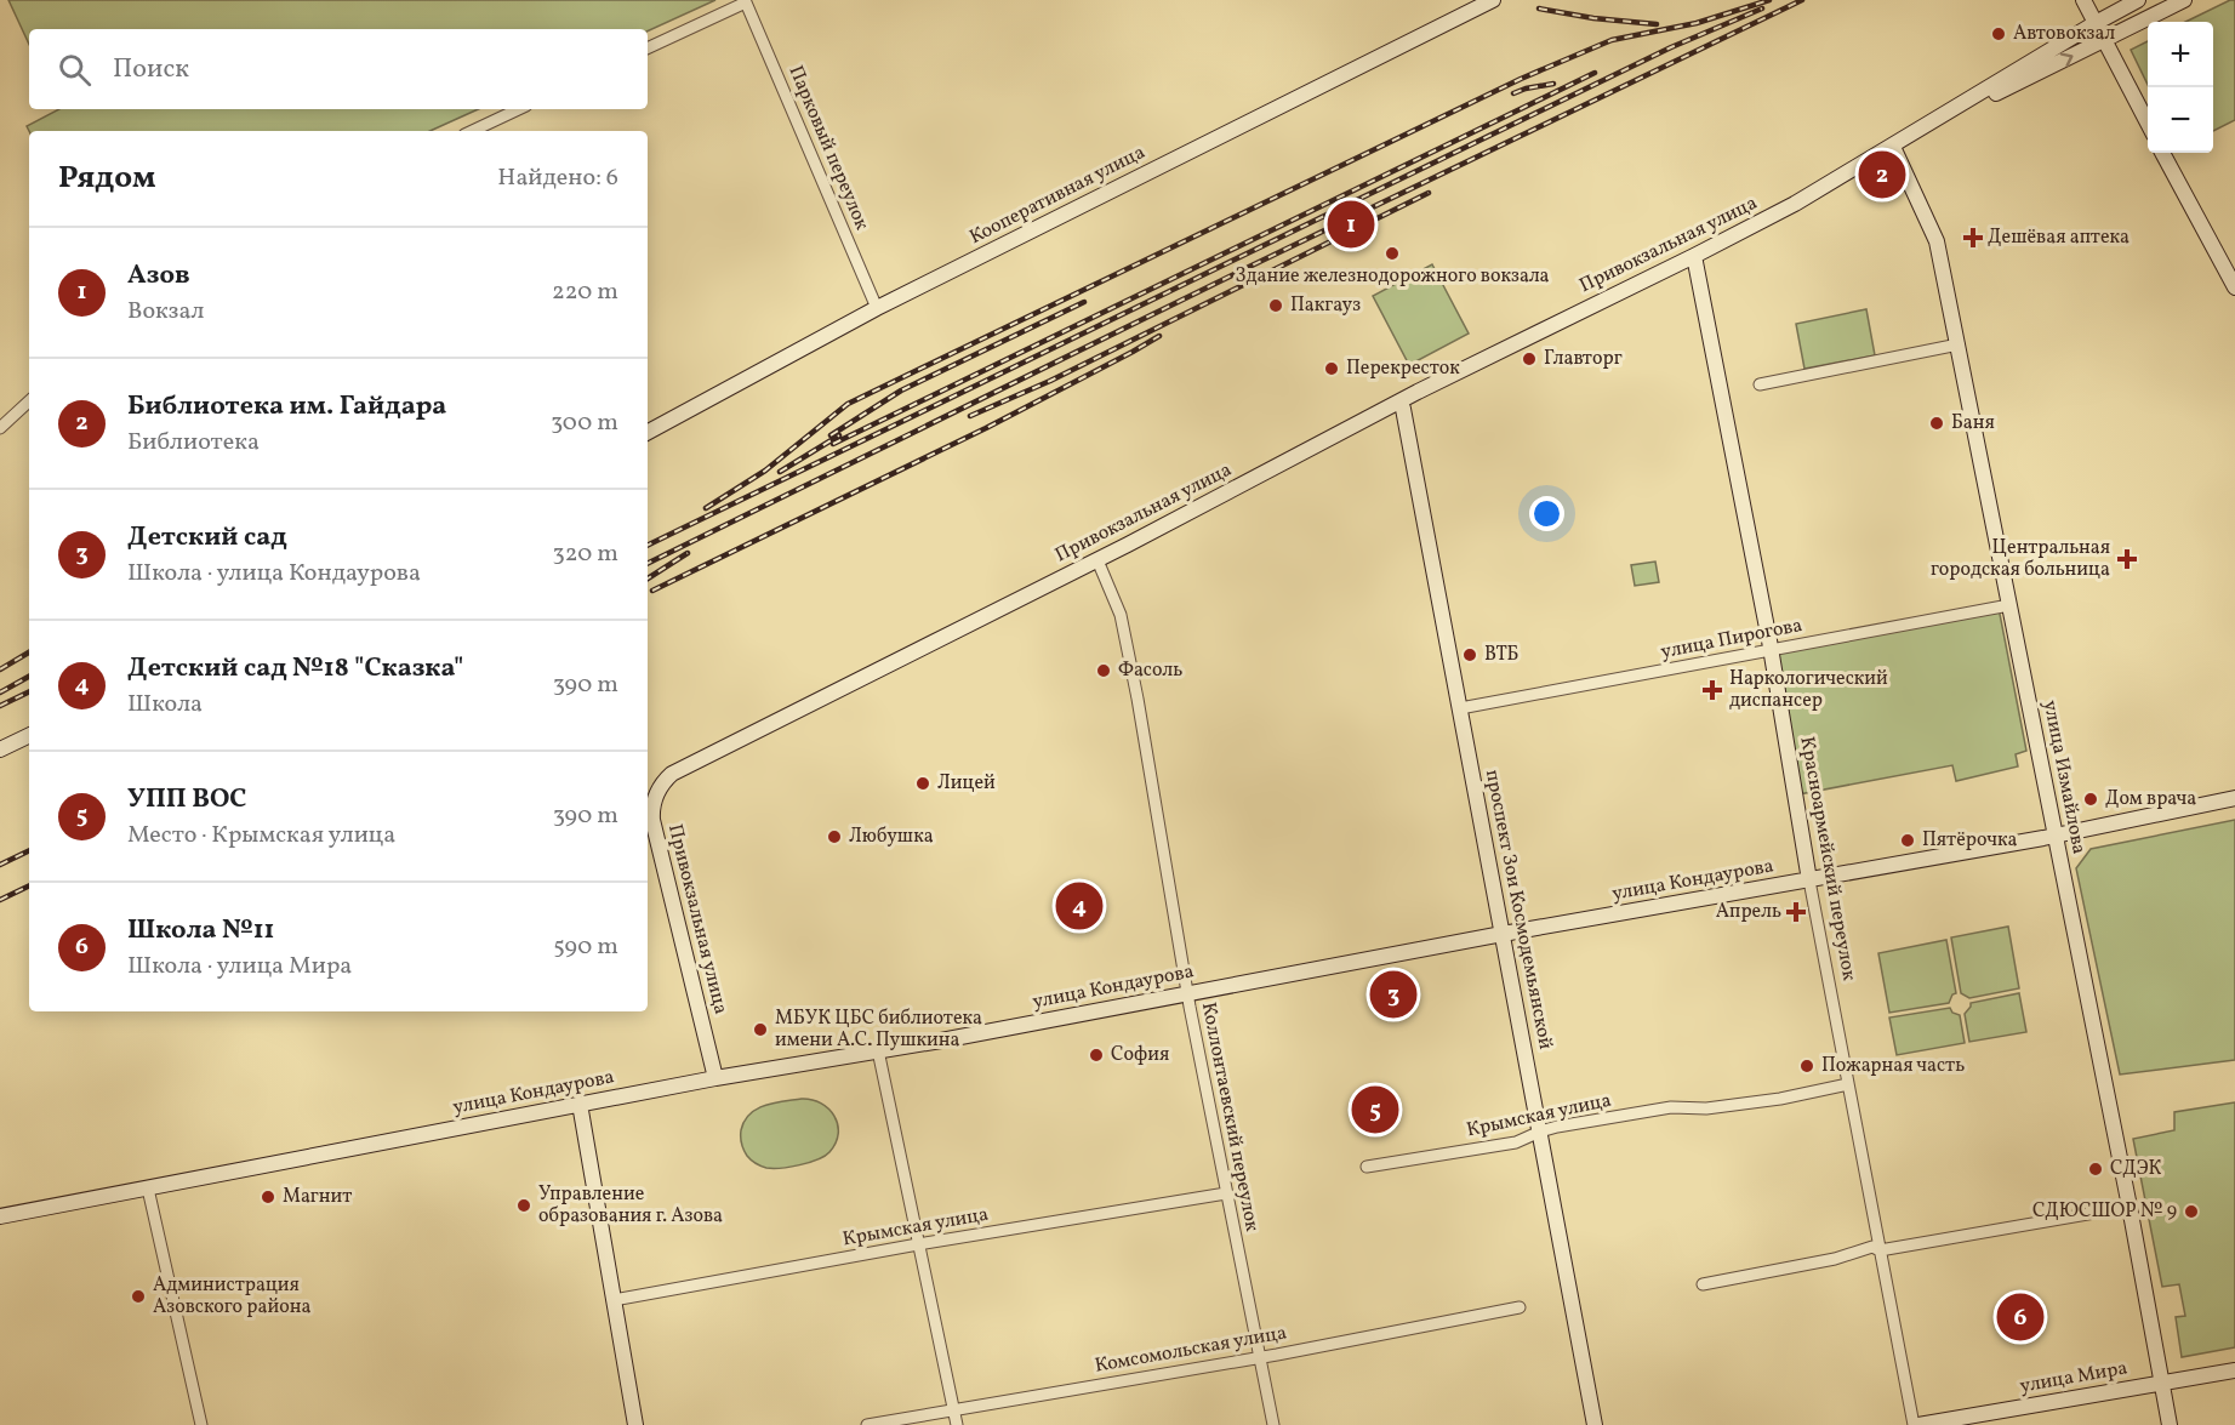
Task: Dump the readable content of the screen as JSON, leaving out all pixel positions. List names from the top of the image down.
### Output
{
  "streets": {
    "street": [
      "Парковый переулок",
      "Кооперативная улица",
      "Привокзальная улица",
      "улица Пирогова",
      "улица Измайлова",
      "Красноармейский переулок",
      "улица Кондаурова",
      "проспект Зои Космодемьянской",
      "Крымская улица",
      "Коллонтаевский переулок",
      "Комсомольская улица",
      "улица Мира"
    ]
  },
  "crossings": [
    ["Парковый переулок", "Кооперативная улица"],
    ["Привокзальная улица", "улица Измайлова"],
    ["Привокзальная улица", "Красноармейский переулок"],
    ["Привокзальная улица", "улица Кондаурова"],
    ["Привокзальная улица", "проспект Зои Космодемьянской"],
    ["Привокзальная улица", "Коллонтаевский переулок"],
    ["улица Пирогова", "улица Измайлова"],
    ["улица Пирогова", "Красноармейский переулок"],
    ["улица Пирогова", "проспект Зои Космодемьянской"],
    ["улица Измайлова", "улица Кондаурова"],
    ["улица Измайлова", "улица Мира"],
    ["Красноармейский переулок", "улица Кондаурова"],
    ["Красноармейский переулок", "Крымская улица"],
    ["Красноармейский переулок", "улица Мира"],
    ["улица Кондаурова", "проспект Зои Космодемьянской"],
    ["улица Кондаурова", "Коллонтаевский переулок"],
    ["проспект Зои Космодемьянской", "Крымская улица"],
    ["Крымская улица", "Коллонтаевский переулок"],
    ["Коллонтаевский переулок", "Комсомольская улица"]
  ],
  "places": {
    "other": [
      "Автовокзал",
      "Здание железнодорожного вокзала",
      "Пакгауз",
      "Главторг",
      "Перекресток",
      "Баня",
      "ВТБ",
      "Фасоль",
      "Лицей",
      "Дом врача",
      "Любушка",
      "Пятёрочка",
      "МБУК ЦБС библиотека имени А.С. Пушкина",
      "София",
      "Пожарная часть",
      "СДЭК",
      "Магнит",
      "Управление образования г. Азова",
      "СДЮСШОР № 9",
      "Администрация Азовского района"
    ],
    "health": [
      "Дешёвая аптека",
      "Центральная городская больница",
      "Наркологический диспансер",
      "Апрель"
    ]
  },
  "page": {
    "map_buttons": ["+", "−"],
    "search": "Поиск",
    "heading": ["Рядом", "Найдено: 6"],
    "pins": [
      "2",
      "1",
      "4",
      "3",
      "5",
      "6"
    ],
    "list": [
      {
        "mark": "1",
        "name": "Азов",
        "note": "Вокзал",
        "value": "220 m"
      },
      {
        "mark": "2",
        "name": "Библиотека им. Гайдара",
        "note": "Библиотека",
        "value": "300 m"
      },
      {
        "mark": "3",
        "name": "Детский сад",
        "note": "Школа · улица Кондаурова",
        "value": "320 m"
      },
      {
        "mark": "4",
        "name": "Детский сад №18 \"Сказка\"",
        "note": "Школа",
        "value": "390 m"
      },
      {
        "mark": "5",
        "name": "УПП ВОС",
        "note": "Место · Крымская улица",
        "value": "390 m"
      },
      {
        "mark": "6",
        "name": "Школа №11",
        "note": "Школа · улица Мира",
        "value": "590 m"
      }
    ]
  }
}
